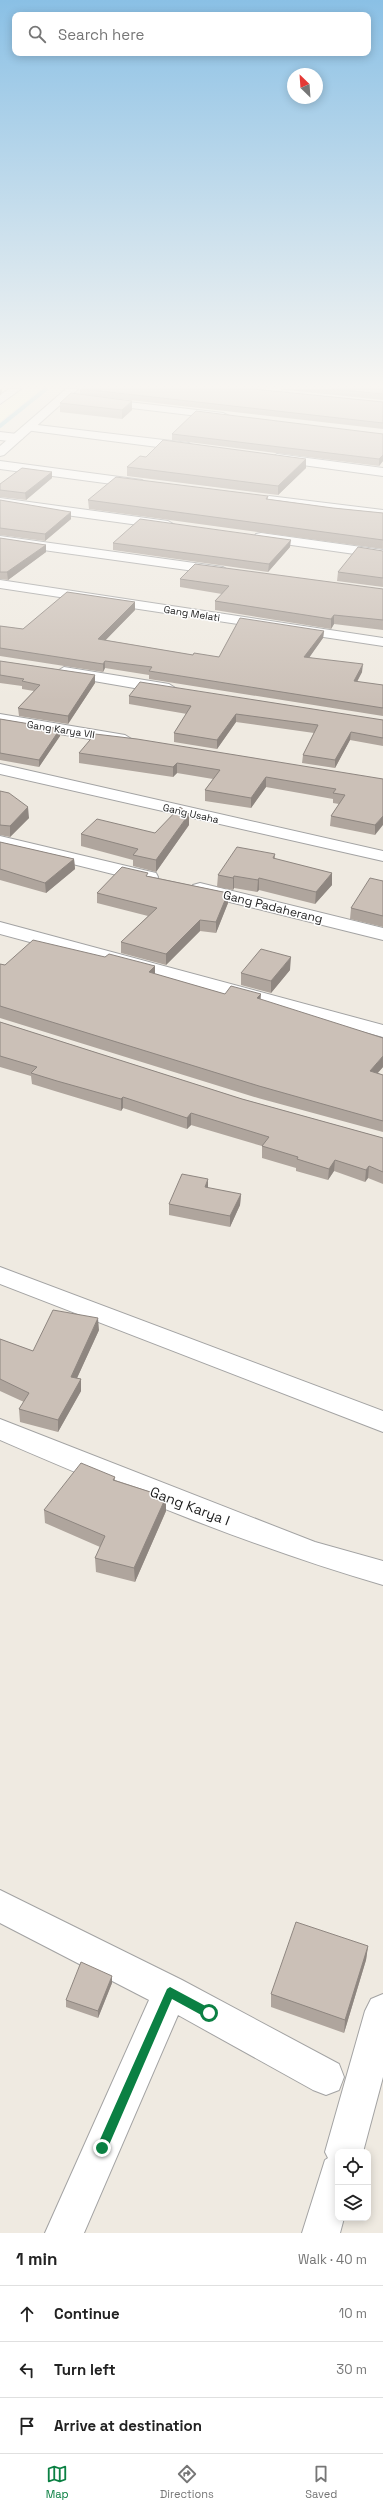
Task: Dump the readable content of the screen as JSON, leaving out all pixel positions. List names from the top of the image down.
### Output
{
  "streets": {
    "street": [
      "Gang Melati",
      "Gang Karya VII",
      "Gang Usaha",
      "Gang Padaherang",
      "Gang Karya I"
    ]
  },
  "north": "top left",
  "page": {
    "search": "Search here",
    "heading": ["1 min", "Walk · 40 m"],
    "list": [
      ["Continue", "10 m"],
      ["Turn left", "30 m"],
      "Arrive at destination"
    ],
    "nav": ["Map", "Directions", "Saved"]
  }
}
